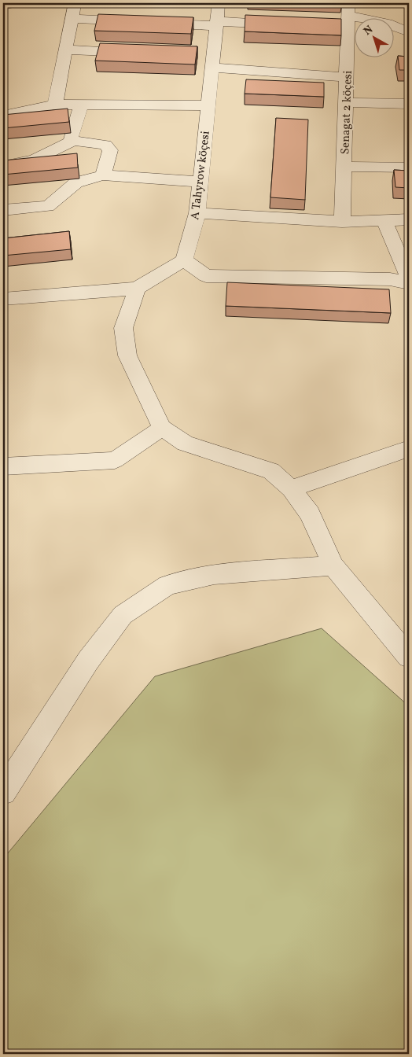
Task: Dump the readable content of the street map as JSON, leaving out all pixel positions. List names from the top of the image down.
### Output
{
  "streets": {
    "street": ["Senagat 2 köçesi", "A Tahyrow köçesi"]
  },
  "north": "top left"
}
